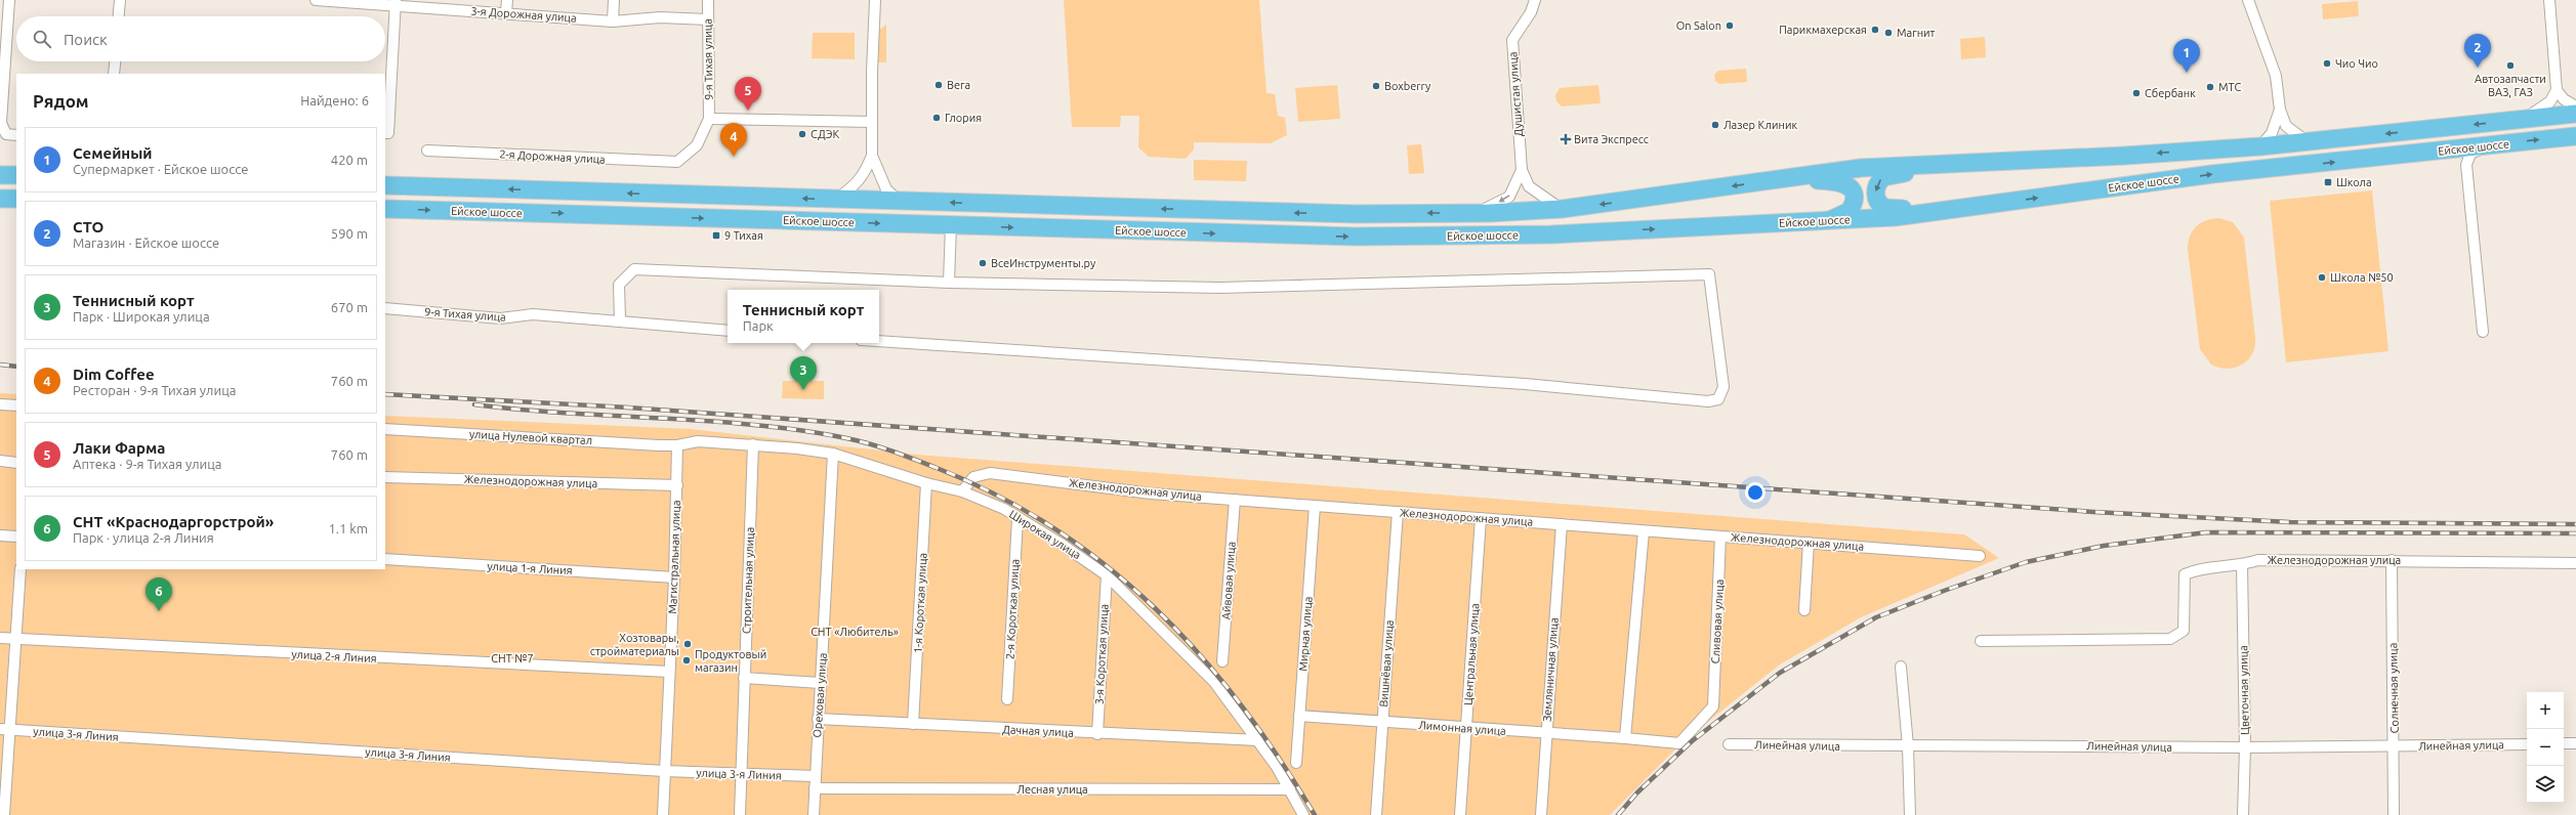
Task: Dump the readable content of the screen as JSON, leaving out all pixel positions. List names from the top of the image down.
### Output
{
  "streets": {
    "main road": ["Ейское шоссе"],
    "street": [
      "3-я Дорожная улица",
      "9-я Тихая улица",
      "Душистая улица",
      "2-я Дорожная улица",
      "улица Нулевой квартал",
      "Железнодорожная улица",
      "Широкая улица",
      "Магистральная улица",
      "улица 1-я Линия",
      "Строительная улица",
      "Айвовая улица",
      "1-я Короткая улица",
      "2-я Короткая улица",
      "Сливовая улица",
      "Мирная улица",
      "3-я Короткая улица",
      "Центральная улица",
      "улица 2-я Линия",
      "Вишнёвая улица",
      "Земляничная улица",
      "Солнечная улица",
      "Цветочная улица",
      "Ореховая улица",
      "Лимонная улица",
      "Дачная улица",
      "улица 3-я Линия",
      "Линейная улица",
      "Лесная улица"
    ]
  },
  "crossings": [
    ["3-я Дорожная улица", "9-я Тихая улица"],
    ["9-я Тихая улица", "2-я Дорожная улица"],
    ["улица Нулевой квартал", "Широкая улица"],
    ["улица Нулевой квартал", "Магистральная улица"],
    ["Железнодорожная улица", "Широкая улица"],
    ["Железнодорожная улица", "Магистральная улица"],
    ["Железнодорожная улица", "Айвовая улица"],
    ["Железнодорожная улица", "Сливовая улица"],
    ["Железнодорожная улица", "Мирная улица"],
    ["Железнодорожная улица", "Центральная улица"],
    ["Железнодорожная улица", "Вишнёвая улица"],
    ["Железнодорожная улица", "Земляничная улица"],
    ["Железнодорожная улица", "Солнечная улица"],
    ["Железнодорожная улица", "Цветочная улица"],
    ["Широкая улица", "Магистральная улица"],
    ["Широкая улица", "Строительная улица"],
    ["Широкая улица", "1-я Короткая улица"],
    ["Широкая улица", "2-я Короткая улица"],
    ["Широкая улица", "3-я Короткая улица"],
    ["Широкая улица", "Ореховая улица"],
    ["Широкая улица", "Дачная улица"],
    ["Широкая улица", "Лесная улица"],
    ["Магистральная улица", "улица 1-я Линия"],
    ["Магистральная улица", "улица 2-я Линия"],
    ["Магистральная улица", "улица 3-я Линия"],
    ["Строительная улица", "улица 3-я Линия"],
    ["1-я Короткая улица", "Дачная улица"],
    ["Сливовая улица", "Лимонная улица"],
    ["Мирная улица", "Лимонная улица"],
    ["3-я Короткая улица", "Дачная улица"],
    ["Центральная улица", "Лимонная улица"],
    ["Вишнёвая улица", "Лимонная улица"],
    ["Земляничная улица", "Лимонная улица"],
    ["Солнечная улица", "Линейная улица"],
    ["Цветочная улица", "Линейная улица"],
    ["Ореховая улица", "Дачная улица"],
    ["Ореховая улица", "улица 3-я Линия"],
    ["Ореховая улица", "Лесная улица"]
  ],
  "parks": ["СНТ «Любитель»", "СНТ №7"],
  "places": {
    "other": [
      "On Salon",
      "Парикмахерская",
      "Магнит",
      "Чио Чио",
      "Автозапчасти ВАЗ, ГАЗ",
      "Вега",
      "Boxberry",
      "МТС",
      "Сбербанк",
      "Глория",
      "Лазер Клиник",
      "СДЭК",
      "ВсеИнструменты.ру",
      "Школа №50",
      "Хозтовары, стройматериалы",
      "Продуктовый магазин"
    ],
    "health": ["Вита Экспресс"],
    "transit": ["Школа", "9 Тихая"]
  },
  "page": {
    "search": "Поиск",
    "pins": [
      "2",
      "1",
      "5",
      "4",
      "3",
      "6"
    ],
    "heading": ["Рядом", "Найдено: 6"],
    "list": [
      {
        "mark": "1",
        "name": "Семейный",
        "note": "Супермаркет · Ейское шоссе",
        "value": "420 m"
      },
      {
        "mark": "2",
        "name": "СТО",
        "note": "Магазин · Ейское шоссе",
        "value": "590 m"
      },
      {
        "mark": "3",
        "name": "Теннисный корт",
        "note": "Парк · Широкая улица",
        "value": "670 m"
      },
      {
        "mark": "4",
        "name": "Dim Coffee",
        "note": "Ресторан · 9-я Тихая улица",
        "value": "760 m"
      },
      {
        "mark": "5",
        "name": "Лаки Фарма",
        "note": "Аптека · 9-я Тихая улица",
        "value": "760 m"
      },
      {
        "mark": "6",
        "name": "СНТ «Краснодаргорстрой»",
        "note": "Парк · улица 2-я Линия",
        "value": "1.1 km"
      }
    ],
    "popup": ["Теннисный корт", "Парк"],
    "map_buttons": ["+", "−"]
  }
}
